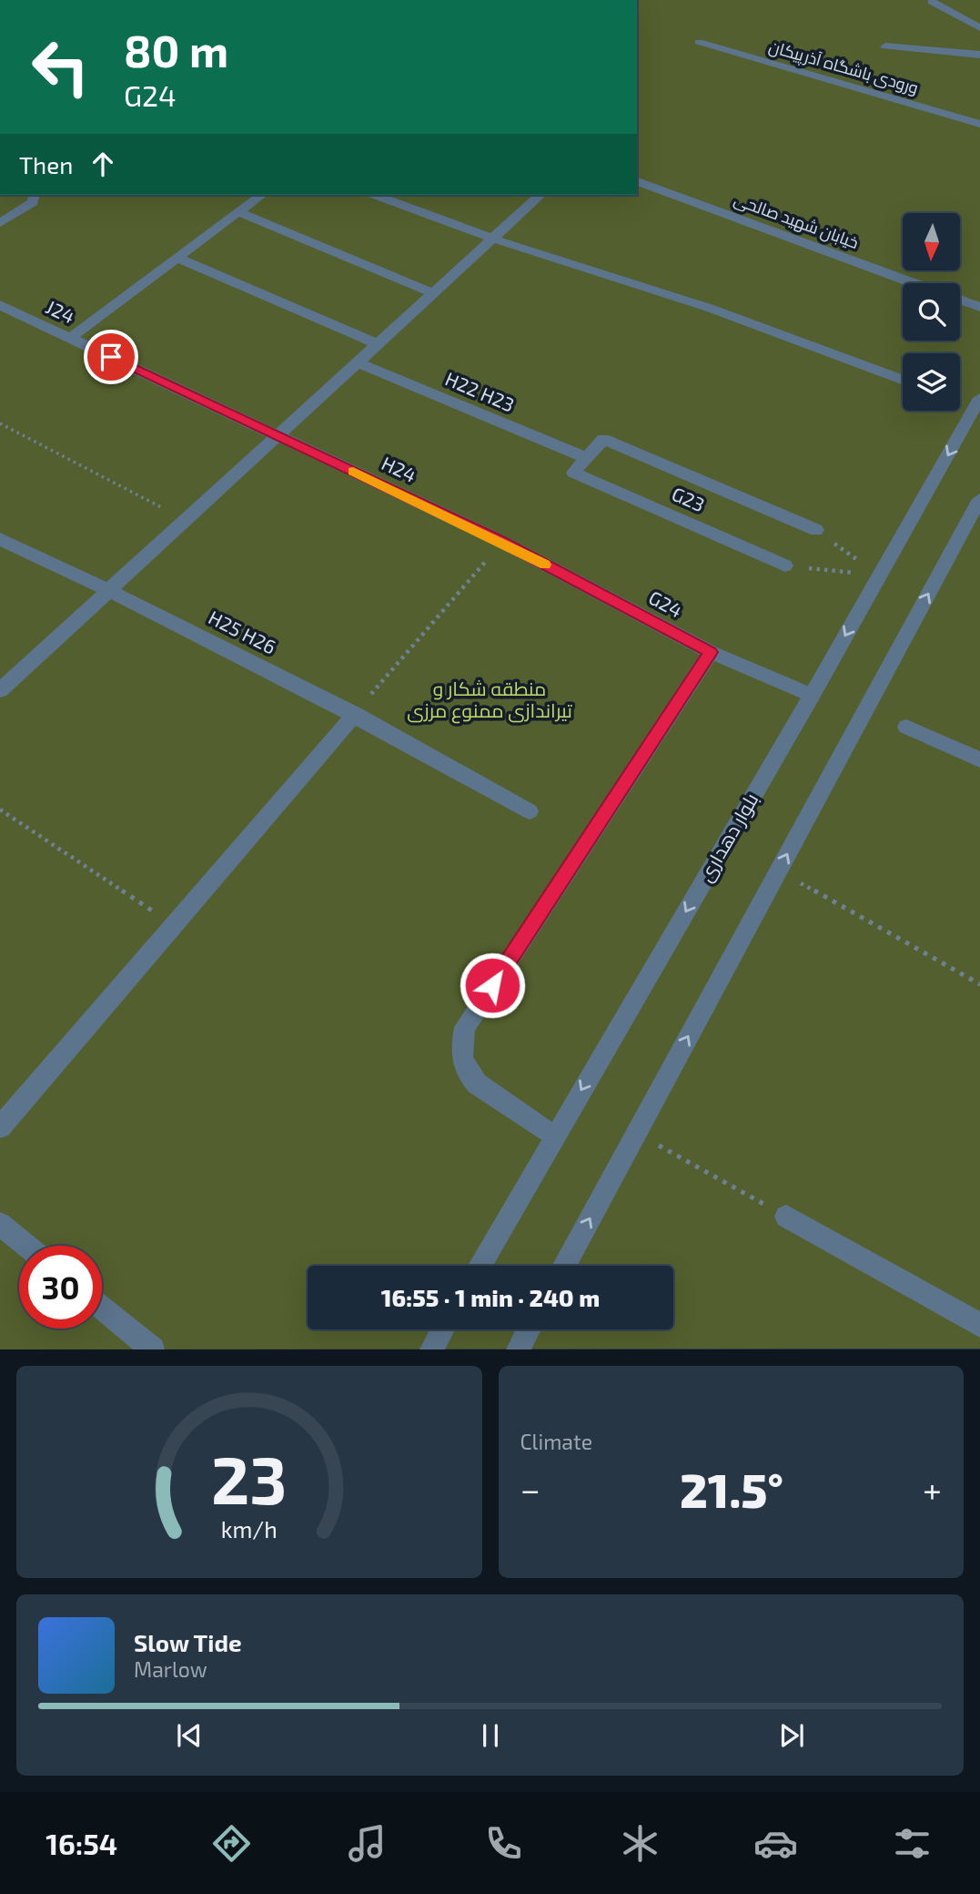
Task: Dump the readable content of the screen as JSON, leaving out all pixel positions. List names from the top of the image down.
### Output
{
  "streets": {
    "street": [
      "ورودی باشگاه آذرپیکان",
      "خیابان شهید صالحی",
      "J24",
      "H22 H23",
      "H24",
      "G23",
      "G24",
      "H25 H26",
      "بلوار دهداری"
    ]
  },
  "crossings": [
    ["J24", "H24"],
    ["H22 H23", "G23"],
    ["H24", "G24"],
    ["G24", "بلوار دهداری"]
  ],
  "parks": ["منطقه شکار و تیراندازی ممنوع مرزی"],
  "north": "bottom",
  "page": {
    "turn": ["80 m", "G24"],
    "then": "Then",
    "limit": "30",
    "trip": "16:55 · 1 min · 240 m",
    "tile": "Climate",
    "heat": ["−", "21.5°", "+"],
    "song": ["Slow Tide", "Marlow"],
    "tabs": "16:54",
    "gauge": ["23", "km/h"]
  }
}
